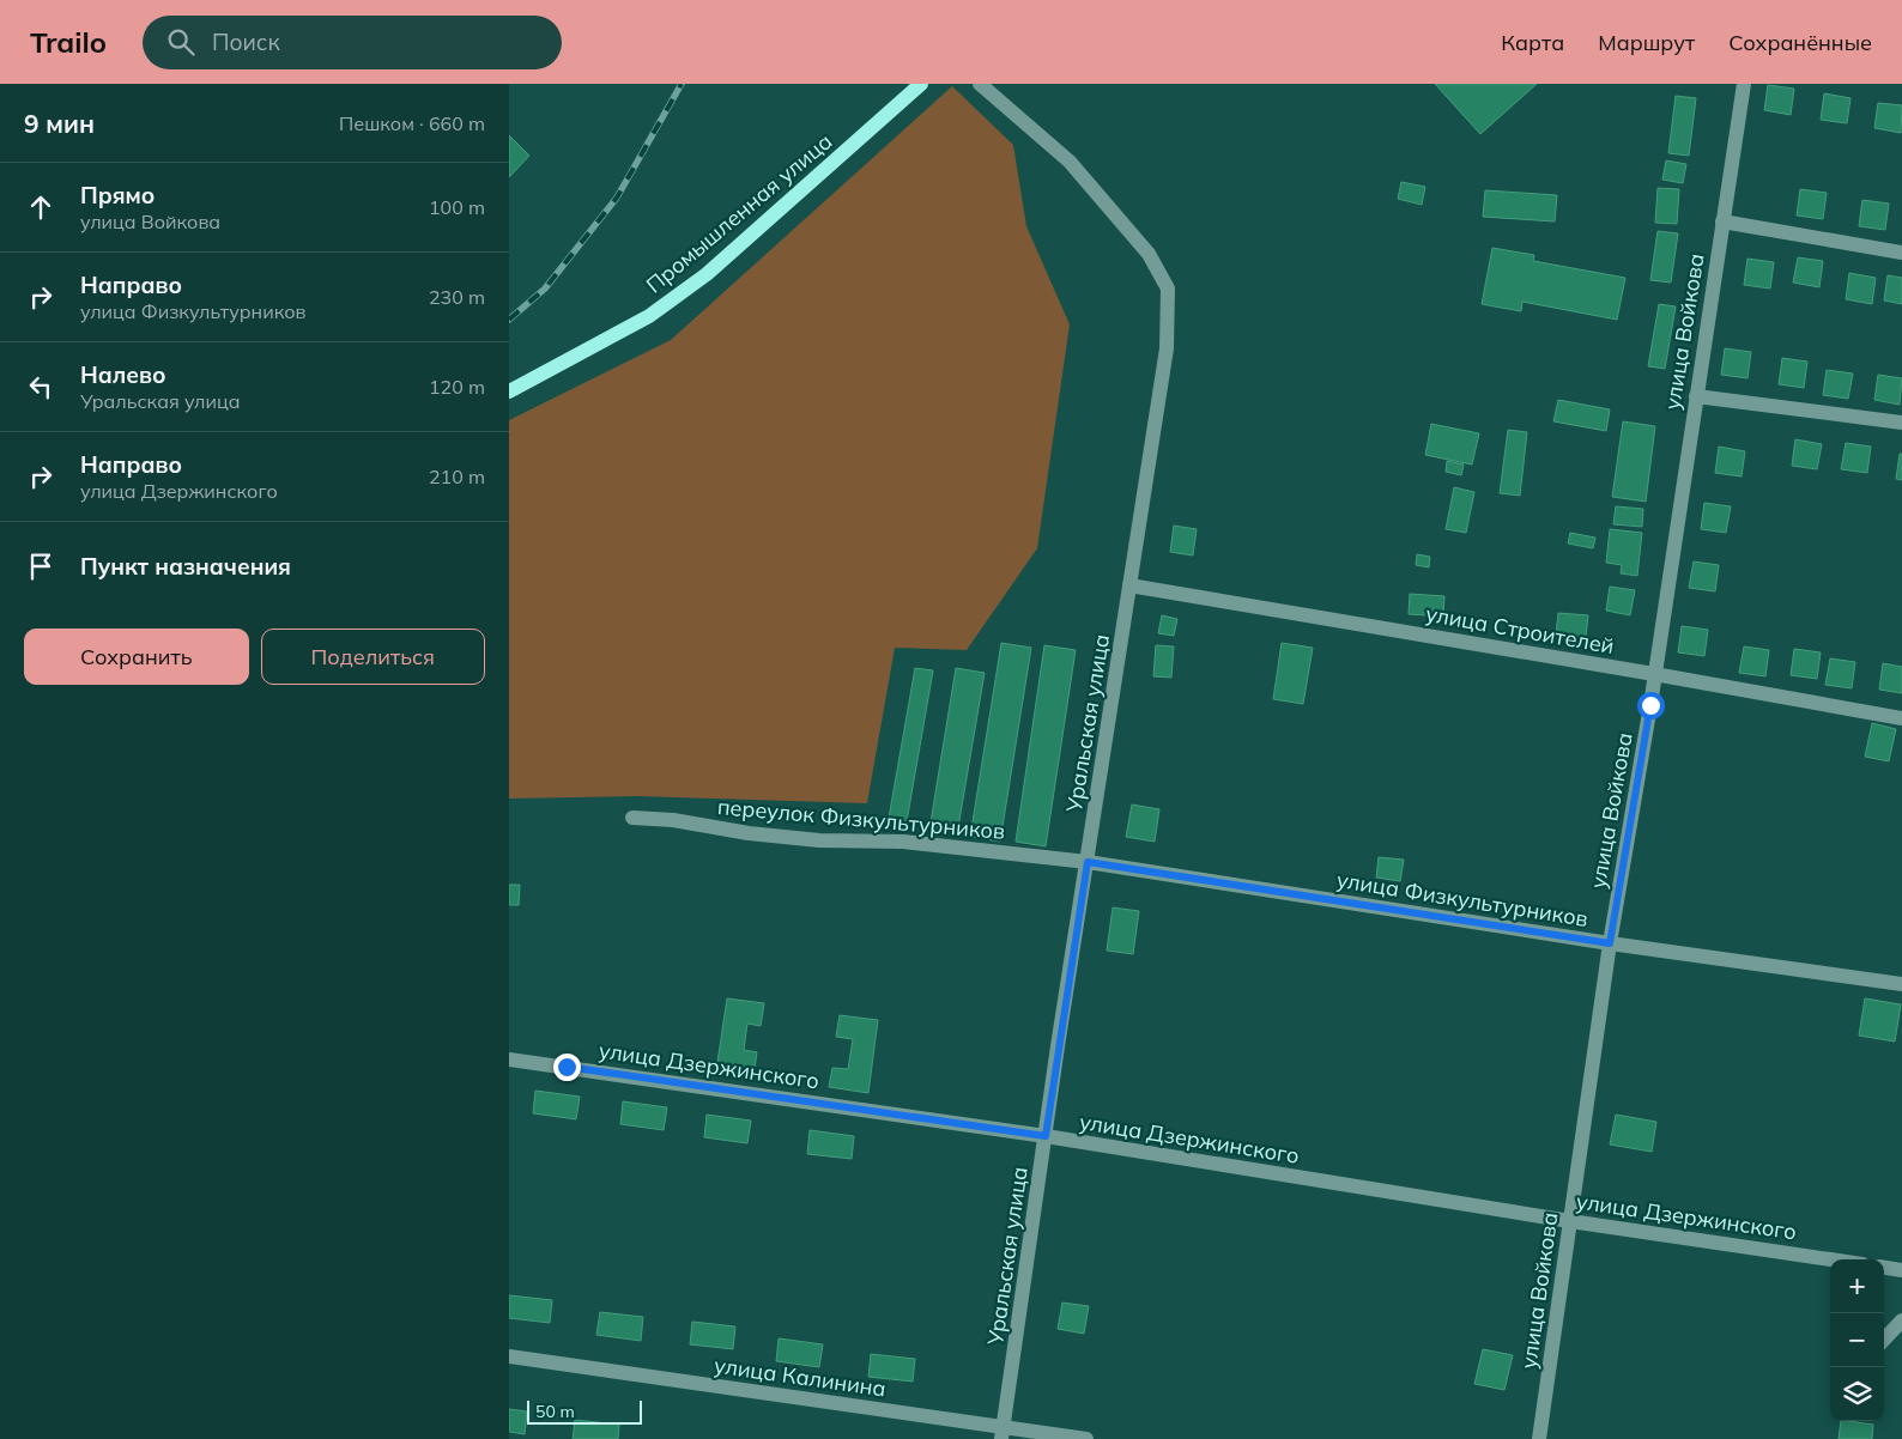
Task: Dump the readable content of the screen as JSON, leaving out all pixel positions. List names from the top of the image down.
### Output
{
  "streets": {
    "main road": ["Промышленная улица"],
    "street": [
      "улица Войкова",
      "улица Строителей",
      "Уральская улица",
      "переулок Физкультурников",
      "улица Физкультурников",
      "улица Дзержинского",
      "улица Калинина"
    ]
  },
  "crossings": [
    ["улица Войкова", "улица Строителей"],
    ["улица Войкова", "улица Физкультурников"],
    ["улица Войкова", "улица Дзержинского"],
    ["улица Строителей", "Уральская улица"],
    ["Уральская улица", "переулок Физкультурников"],
    ["Уральская улица", "улица Физкультурников"],
    ["Уральская улица", "улица Дзержинского"],
    ["Уральская улица", "улица Калинина"],
    ["переулок Физкультурников", "улица Физкультурников"]
  ],
  "scale_bar": "50 m",
  "page": {
    "header": "Trailo",
    "search": "Поиск",
    "nav": ["Карта", "Маршрут", "Сохранённые"],
    "heading": ["9 мин", "Пешком · 660 m"],
    "list": [
      ["Прямо", "улица Войкова", "100 m"],
      ["Направо", "улица Физкультурников", "230 m"],
      ["Налево", "Уральская улица", "120 m"],
      ["Направо", "улица Дзержинского", "210 m"],
      "Пункт назначения"
    ],
    "buttons": ["Сохранить", "Поделиться"],
    "map_buttons": ["+", "−"],
    "scale": "50 m"
  }
}
